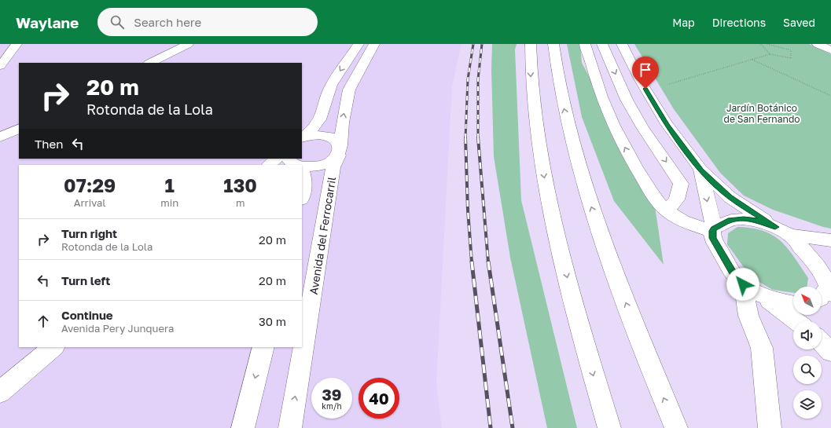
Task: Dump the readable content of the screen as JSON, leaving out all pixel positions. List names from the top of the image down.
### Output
{
  "streets": {
    "main road": ["Avenida del Ferrocarril"]
  },
  "parks": ["Jardín Botánico de San Fernando"],
  "north": "top left",
  "page": {
    "header": "Waylane",
    "search": "Search here",
    "nav": ["Map", "Directions", "Saved"],
    "turn": ["20 m", "Rotonda de la Lola"],
    "then": "Then",
    "eta": [
      "07:29",
      "Arrival",
      "1",
      "min",
      "130",
      "m"
    ],
    "list": [
      {
        "name": "Turn right",
        "note": "Rotonda de la Lola",
        "value": "20 m"
      },
      {
        "name": "Turn left",
        "value": "20 m"
      },
      {
        "name": "Continue",
        "note": "Avenida Pery Junquera",
        "value": "30 m"
      }
    ],
    "speed": "39 km/h",
    "limit": "40"
  }
}
